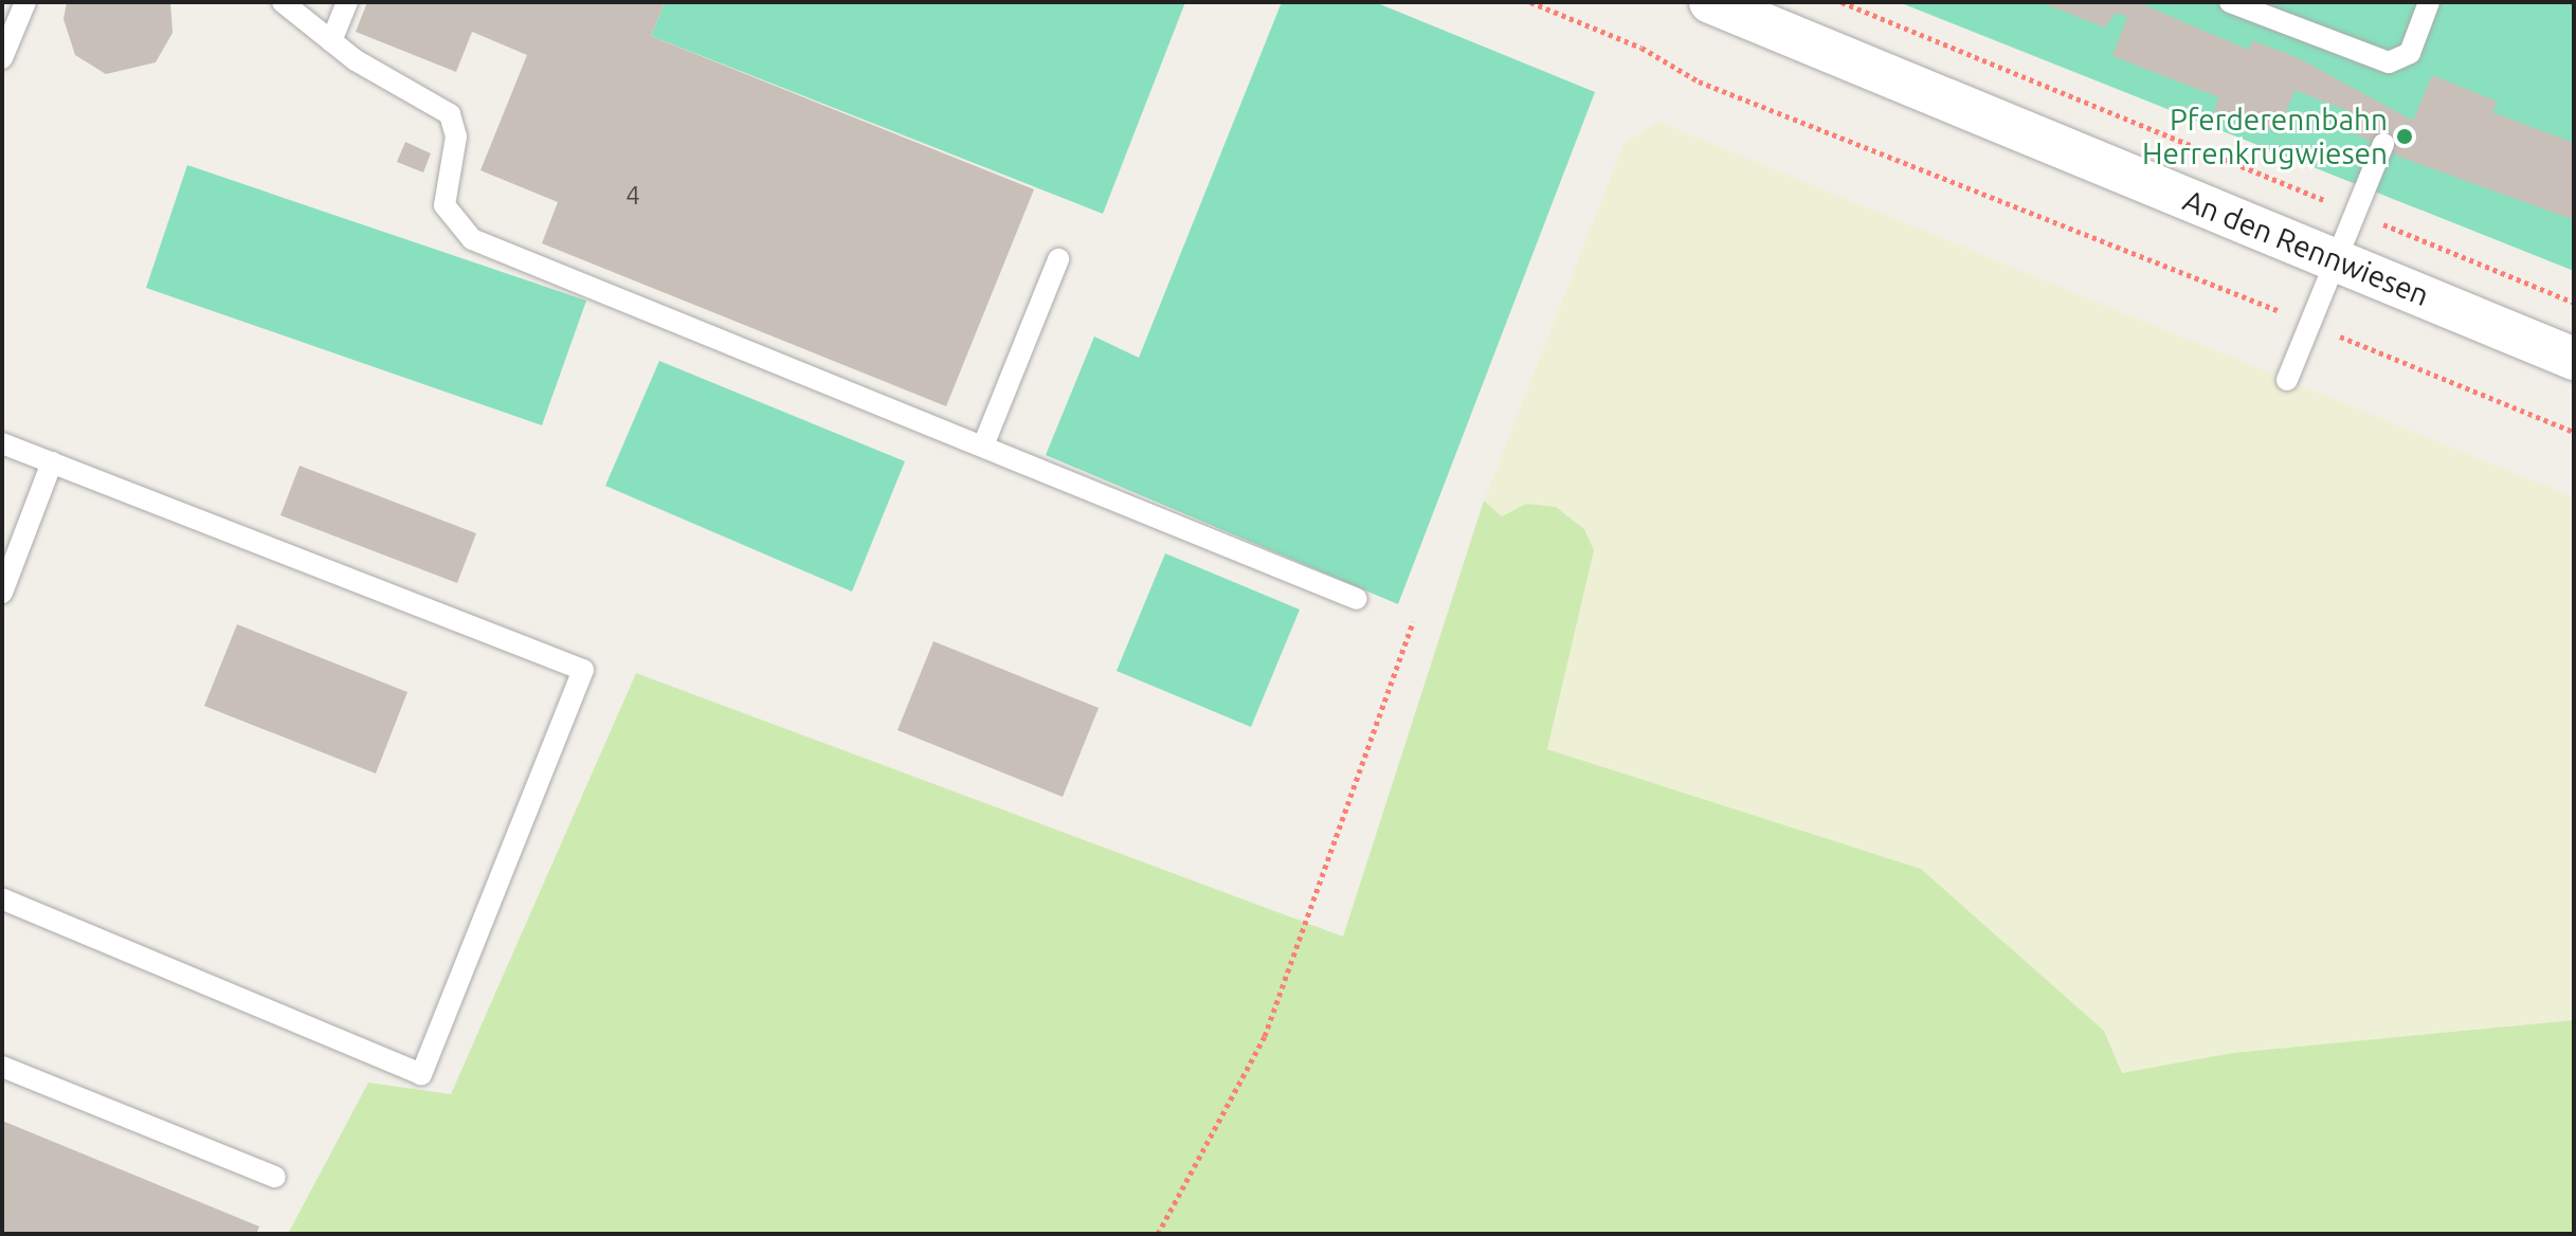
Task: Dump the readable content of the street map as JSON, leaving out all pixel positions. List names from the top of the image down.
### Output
{
  "streets": {
    "street": ["An den Rennwiesen"]
  },
  "places": ["Pferderennbahn Herrenkrugwiesen"],
  "house_numbers": ["4"]
}
